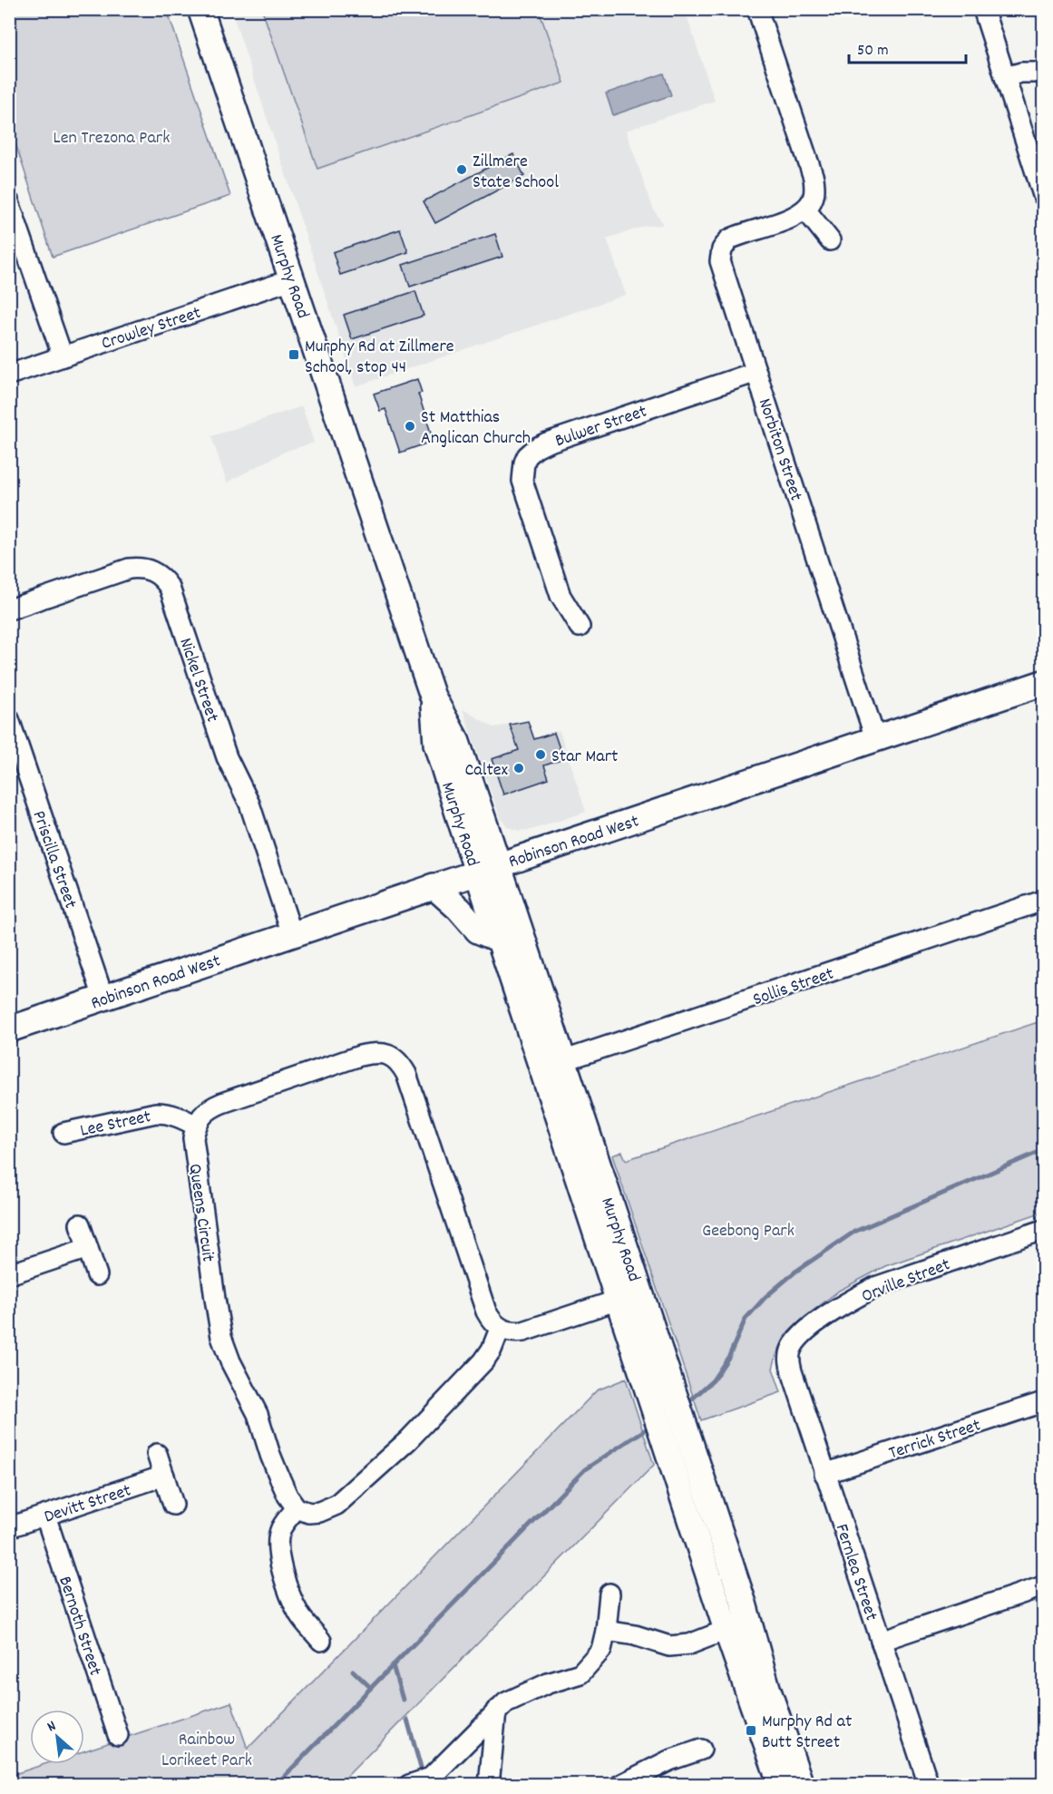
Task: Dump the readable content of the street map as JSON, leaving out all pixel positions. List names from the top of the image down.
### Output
{
  "streets": {
    "main road": ["Murphy Road", "Robinson Road West"],
    "street": [
      "Crowley Street",
      "Bulwer Street",
      "Norbiton Street",
      "Nickel Street",
      "Priscilla Street",
      "Sollis Street",
      "Lee Street",
      "Queens Circuit",
      "Orville Street",
      "Terrick Street",
      "Devitt Street",
      "Fernlea Street",
      "Bernoth Street"
    ]
  },
  "crossings": [
    ["Murphy Road", "Crowley Street"],
    ["Murphy Road", "Robinson Road West"],
    ["Murphy Road", "Sollis Street"],
    ["Bulwer Street", "Norbiton Street"],
    ["Norbiton Street", "Robinson Road West"],
    ["Nickel Street", "Robinson Road West"],
    ["Robinson Road West", "Priscilla Street"],
    ["Lee Street", "Queens Circuit"],
    ["Orville Street", "Fernlea Street"],
    ["Terrick Street", "Fernlea Street"],
    ["Devitt Street", "Bernoth Street"]
  ],
  "parks": ["Len Trezona Park", "Geebong Park", "Rainbow Lorikeet Park"],
  "places": {
    "other": [
      "Zillmere State School",
      "St Matthias Anglican Church",
      "Star Mart",
      "Caltex"
    ],
    "transit": ["Murphy Rd at Zillmere School, stop 44", "Murphy Rd at Butt Street"]
  },
  "scale_bar": "50 m",
  "north": "top left"
}
